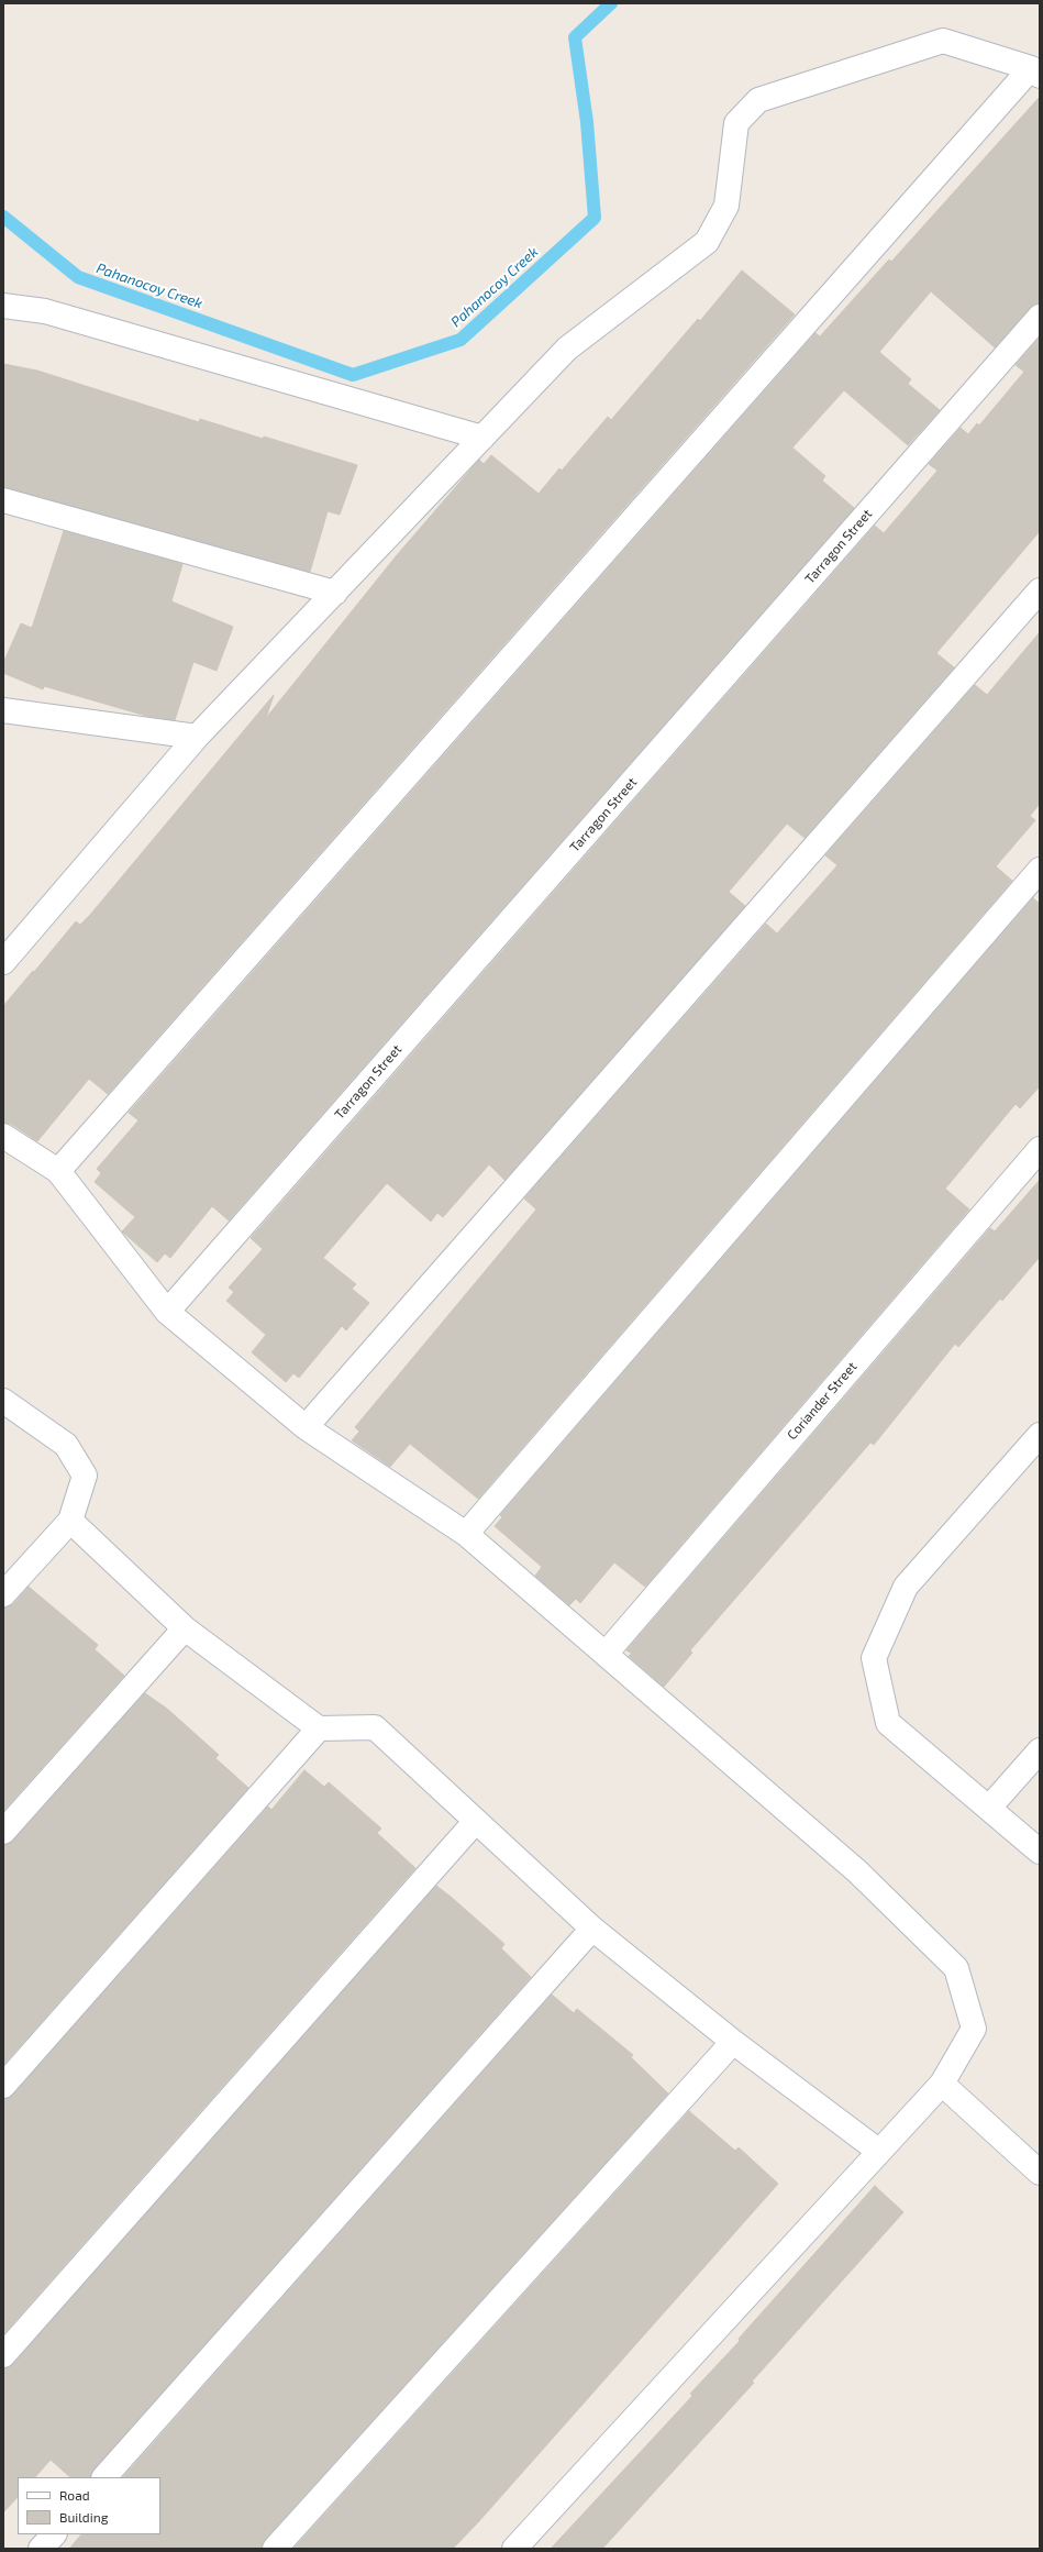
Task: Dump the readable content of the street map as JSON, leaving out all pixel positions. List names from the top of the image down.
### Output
{
  "streets": {
    "street": ["Tarragon Street", "Coriander Street"]
  },
  "water": ["Pahanocoy Creek"],
  "legend": ["Road", "Building"]
}
